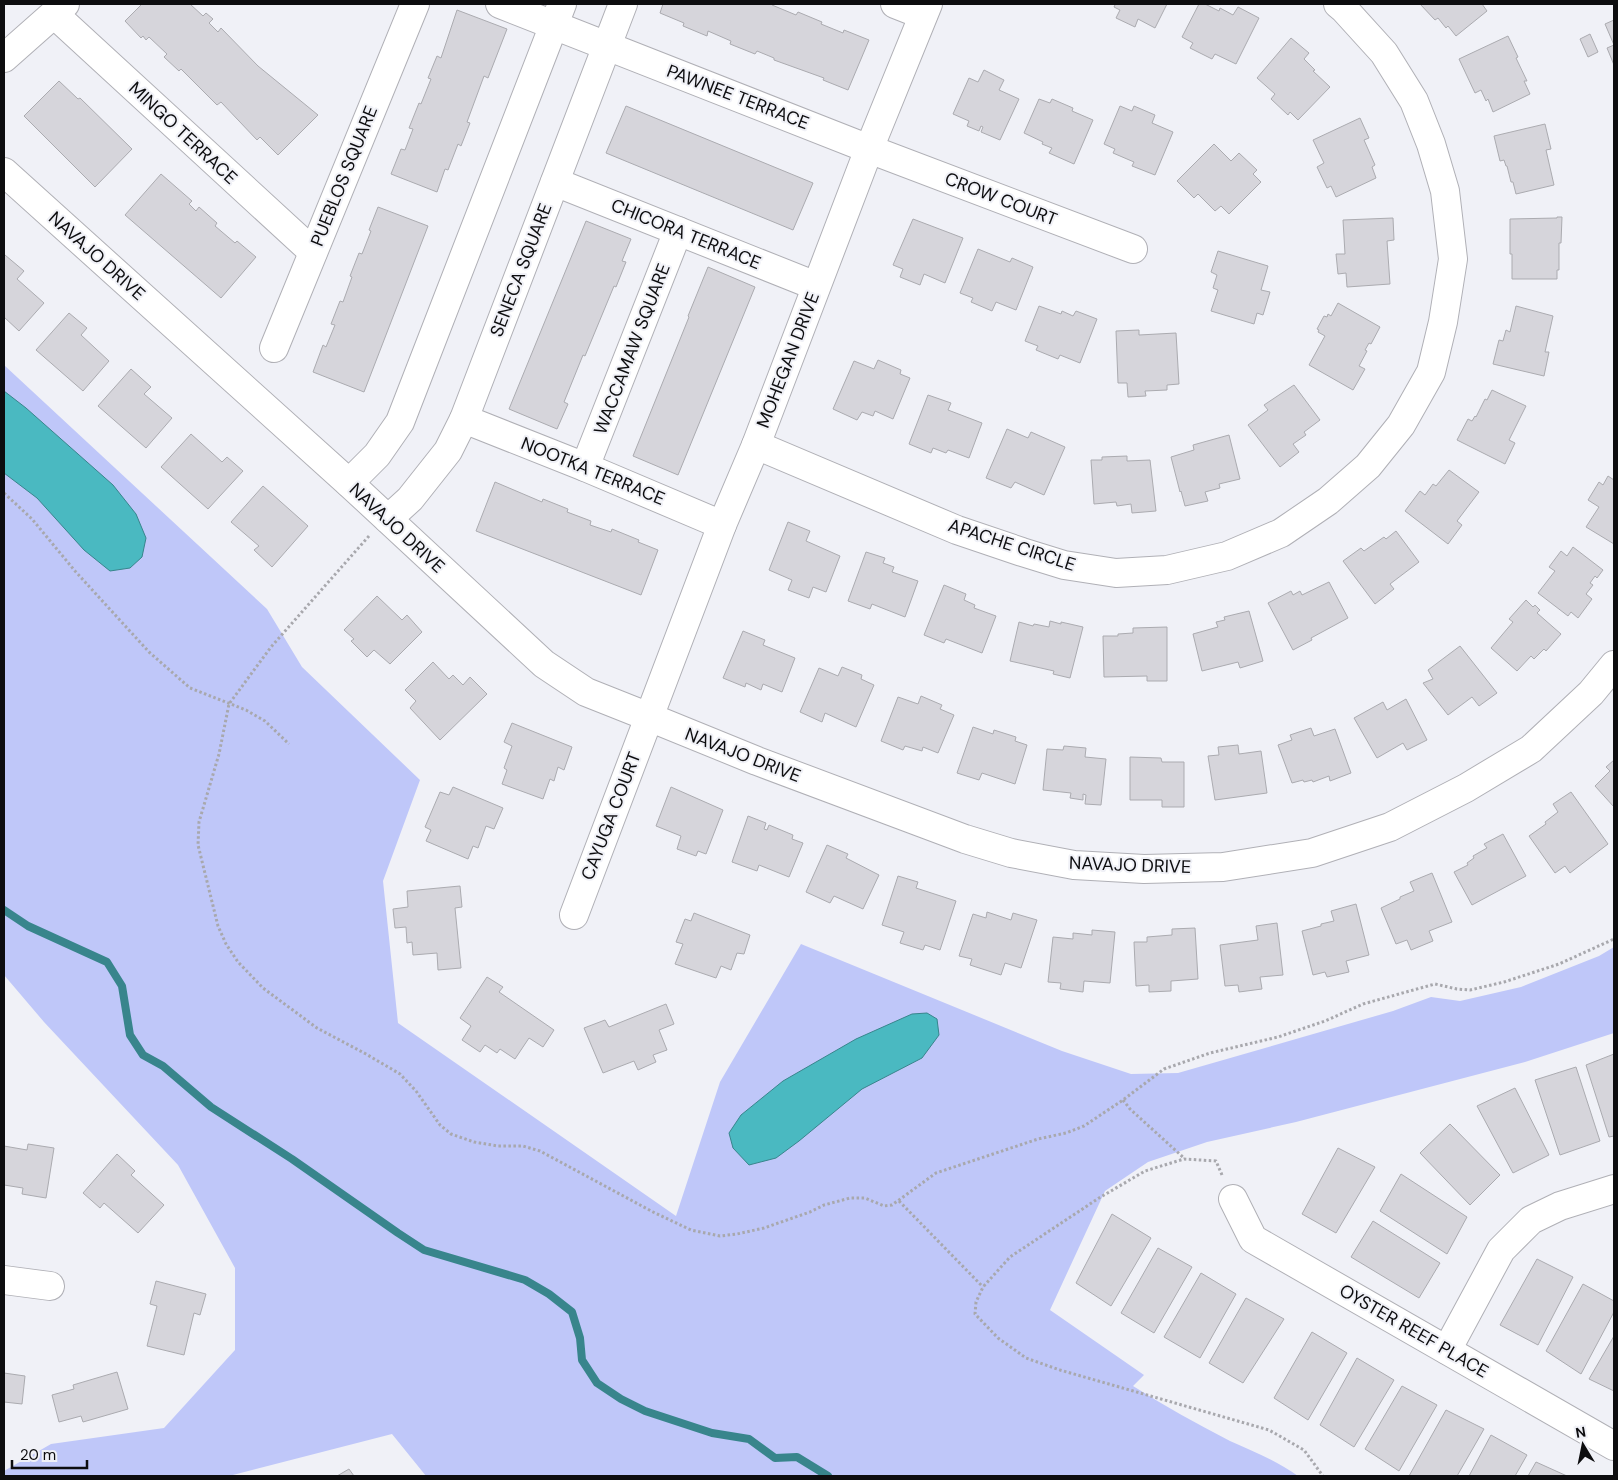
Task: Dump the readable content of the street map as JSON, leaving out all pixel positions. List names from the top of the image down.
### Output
{
  "streets": {
    "street": [
      "PAWNEE TERRACE",
      "MINGO TERRACE",
      "PUEBLOS SQUARE",
      "CROW COURT",
      "CHICORA TERRACE",
      "NAVAJO DRIVE",
      "SENECA SQUARE",
      "WACCAMAW SQUARE",
      "MOHEGAN DRIVE",
      "NOOTKA TERRACE",
      "APACHE CIRCLE",
      "CAYUGA COURT",
      "OYSTER REEF PLACE"
    ]
  },
  "crossings": [
    ["PAWNEE TERRACE", "CROW COURT"],
    ["PAWNEE TERRACE", "SENECA SQUARE"],
    ["PAWNEE TERRACE", "MOHEGAN DRIVE"],
    ["MINGO TERRACE", "PUEBLOS SQUARE"],
    ["CROW COURT", "MOHEGAN DRIVE"],
    ["CHICORA TERRACE", "SENECA SQUARE"],
    ["CHICORA TERRACE", "WACCAMAW SQUARE"],
    ["CHICORA TERRACE", "MOHEGAN DRIVE"],
    ["NAVAJO DRIVE", "SENECA SQUARE"],
    ["NAVAJO DRIVE", "MOHEGAN DRIVE"],
    ["NAVAJO DRIVE", "CAYUGA COURT"],
    ["SENECA SQUARE", "NOOTKA TERRACE"],
    ["WACCAMAW SQUARE", "NOOTKA TERRACE"],
    ["MOHEGAN DRIVE", "NOOTKA TERRACE"],
    ["MOHEGAN DRIVE", "APACHE CIRCLE"],
    ["MOHEGAN DRIVE", "CAYUGA COURT"]
  ],
  "scale_bar": "20 m",
  "north": "top"
}
